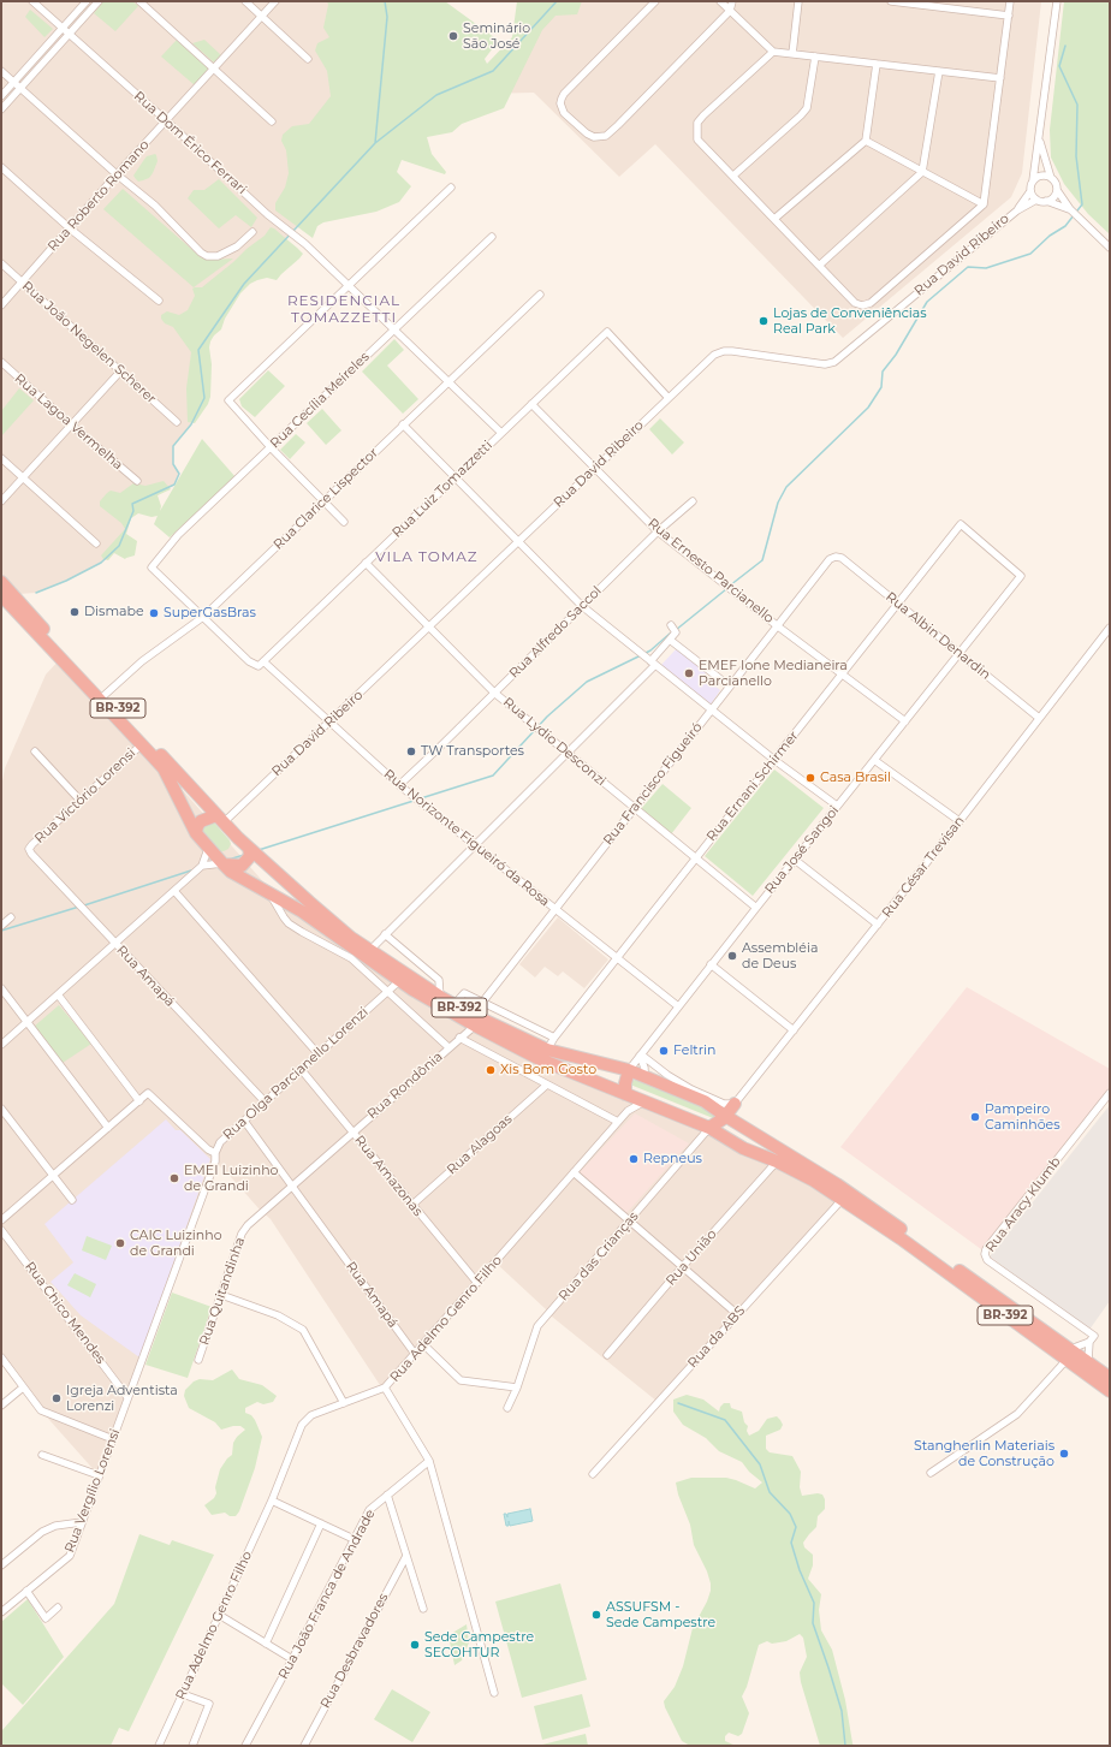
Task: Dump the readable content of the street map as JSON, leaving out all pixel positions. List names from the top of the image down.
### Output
{
  "streets": {
    "highway": ["BR-392"],
    "street": [
      "Rua Dom Érico Ferrari",
      "Rua Roberto Romano",
      "Rua David Ribeiro",
      "Rua João Negelen Scherer",
      "Rua Cecília Meireles",
      "Rua Lagoa Vermelha",
      "Rua Luiz Tomazzetti",
      "Rua Clarice Lispector",
      "Rua Ernesto Parcianello",
      "Rua Alfredo Saccol",
      "Rua Albin Denardin",
      "Rua Lydio Desconzi",
      "Rua Francisco Figueiró",
      "Rua Ernani Schirmer",
      "Rua Victório Lorensi",
      "Rua Norizonte Figueiró da Rosa",
      "Rua José Sangoi",
      "Rua César Trevisan",
      "Rua Amapá",
      "Rua Olga Parcianello Lorenzi",
      "Rua Rondônia",
      "Rua Alagoas",
      "Rua Amazonas",
      "Rua Aracy Klumb",
      "Rua das Crianças",
      "Rua União",
      "Rua Quitandinha",
      "Rua Chico Mendes",
      "Rua Adelmo Genro Filho",
      "Rua da ABS",
      "Rua Vergílio Lorensi",
      "Rua João Franca de Andrade",
      "Rua Desbravadores"
    ]
  },
  "crossings": [
    ["Rua Dom Érico Ferrari", "Rua Roberto Romano"],
    ["Rua Dom Érico Ferrari", "Rua Cecília Meireles"],
    ["Rua Dom Érico Ferrari", "Rua Luiz Tomazzetti"],
    ["Rua Dom Érico Ferrari", "Rua Clarice Lispector"],
    ["Rua Roberto Romano", "Rua João Negelen Scherer"],
    ["Rua David Ribeiro", "Rua Luiz Tomazzetti"],
    ["Rua David Ribeiro", "Rua Ernesto Parcianello"],
    ["Rua David Ribeiro", "BR-392"],
    ["Rua David Ribeiro", "Rua Lydio Desconzi"],
    ["Rua David Ribeiro", "Rua Norizonte Figueiró da Rosa"],
    ["Rua Cecília Meireles", "Rua Norizonte Figueiró da Rosa"],
    ["Rua Luiz Tomazzetti", "Rua Ernesto Parcianello"],
    ["Rua Luiz Tomazzetti", "Rua Lydio Desconzi"],
    ["Rua Luiz Tomazzetti", "Rua Norizonte Figueiró da Rosa"],
    ["Rua Clarice Lispector", "BR-392"],
    ["Rua Clarice Lispector", "Rua Norizonte Figueiró da Rosa"],
    ["Rua Ernesto Parcianello", "Rua Alfredo Saccol"],
    ["Rua Ernesto Parcianello", "Rua Francisco Figueiró"],
    ["Rua Ernesto Parcianello", "Rua Ernani Schirmer"],
    ["Rua Ernesto Parcianello", "Rua José Sangoi"],
    ["Rua Alfredo Saccol", "Rua Lydio Desconzi"],
    ["Rua Alfredo Saccol", "Rua Norizonte Figueiró da Rosa"],
    ["Rua Albin Denardin", "Rua Francisco Figueiró"],
    ["Rua Albin Denardin", "Rua Ernani Schirmer"],
    ["Rua Albin Denardin", "Rua José Sangoi"],
    ["Rua Albin Denardin", "Rua César Trevisan"],
    ["BR-392", "Rua Francisco Figueiró"],
    ["BR-392", "Rua Ernani Schirmer"],
    ["BR-392", "Rua Victório Lorensi"],
    ["BR-392", "Rua José Sangoi"],
    ["BR-392", "Rua César Trevisan"],
    ["BR-392", "Rua Olga Parcianello Lorenzi"],
    ["BR-392", "Rua Rondônia"],
    ["BR-392", "Rua das Crianças"],
    ["BR-392", "Rua União"],
    ["BR-392", "Rua Adelmo Genro Filho"],
    ["BR-392", "Rua da ABS"],
    ["Rua Lydio Desconzi", "Rua Francisco Figueiró"],
    ["Rua Lydio Desconzi", "Rua Ernani Schirmer"],
    ["Rua Lydio Desconzi", "Rua José Sangoi"],
    ["Rua Francisco Figueiró", "Rua Norizonte Figueiró da Rosa"],
    ["Rua Francisco Figueiró", "Rua Rondônia"],
    ["Rua Ernani Schirmer", "Rua Norizonte Figueiró da Rosa"],
    ["Rua Ernani Schirmer", "Rua José Sangoi"],
    ["Rua Victório Lorensi", "Rua Amapá"],
    ["Rua Norizonte Figueiró da Rosa", "Rua José Sangoi"],
    ["Rua César Trevisan", "Rua das Crianças"],
    ["Rua Amapá", "Rua Olga Parcianello Lorenzi"],
    ["Rua Amapá", "Rua Rondônia"],
    ["Rua Amapá", "Rua Quitandinha"],
    ["Rua Amapá", "Rua Adelmo Genro Filho"],
    ["Rua Olga Parcianello Lorenzi", "Rua Amazonas"],
    ["Rua Olga Parcianello Lorenzi", "Rua Vergílio Lorensi"],
    ["Rua Rondônia", "Rua Amazonas"],
    ["Rua Rondônia", "Rua Quitandinha"],
    ["Rua Alagoas", "Rua Amazonas"],
    ["Rua Amazonas", "Rua Adelmo Genro Filho"],
    ["Rua Chico Mendes", "Rua Vergílio Lorensi"]
  ],
  "districts": ["RESIDENCIAL TOMAZZETTI", "VILA TOMAZ"],
  "places": [
    "Seminário São José",
    "Lojas de Conveniências Real Park",
    "Dismabe",
    "SuperGasBras",
    "EMEF Ione Medianeira Parcianello",
    "TW Transportes",
    "Casa Brasil",
    "Assembléia de Deus",
    "Feltrin",
    "Xis Bom Gosto",
    "Pampeiro Caminhões",
    "Repneus",
    "EMEI Luizinho de Grandi",
    "CAIC Luizinho de Grandi",
    "Igreja Adventista Lorenzi",
    "Stangherlin Materiais de Construção",
    "ASSUFSM - Sede Campestre",
    "Sede Campestre SECOHTUR"
  ]
}
